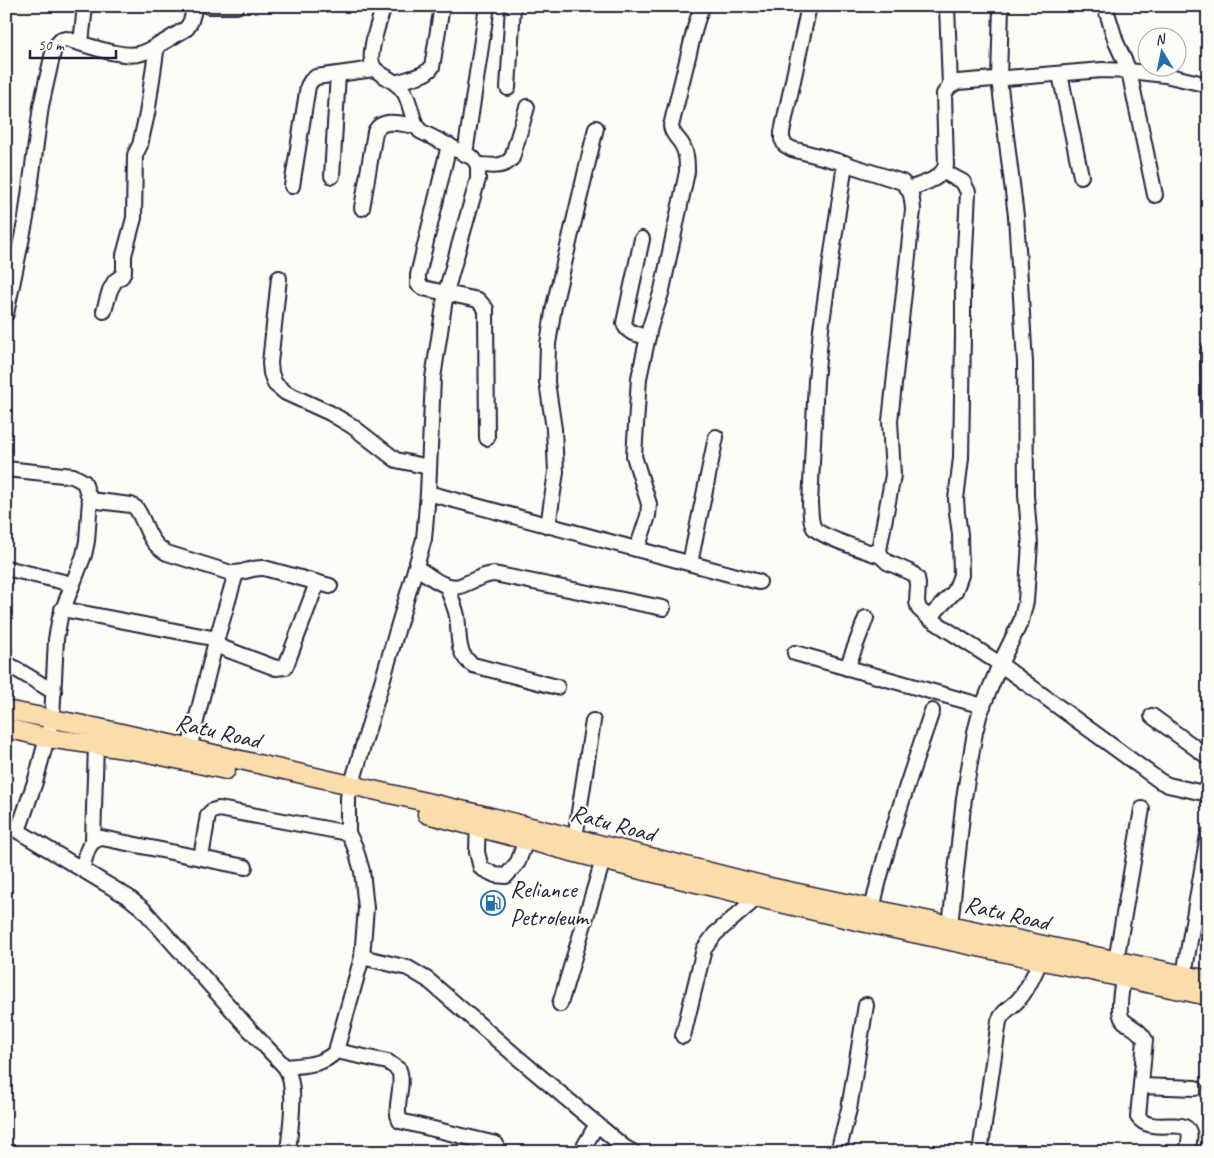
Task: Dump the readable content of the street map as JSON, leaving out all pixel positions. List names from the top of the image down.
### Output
{
  "streets": {
    "main road": ["Ratu Road"]
  },
  "places": {
    "fuel station": ["Reliance Petroleum"]
  },
  "scale_bar": "50 m",
  "north": "top"
}
